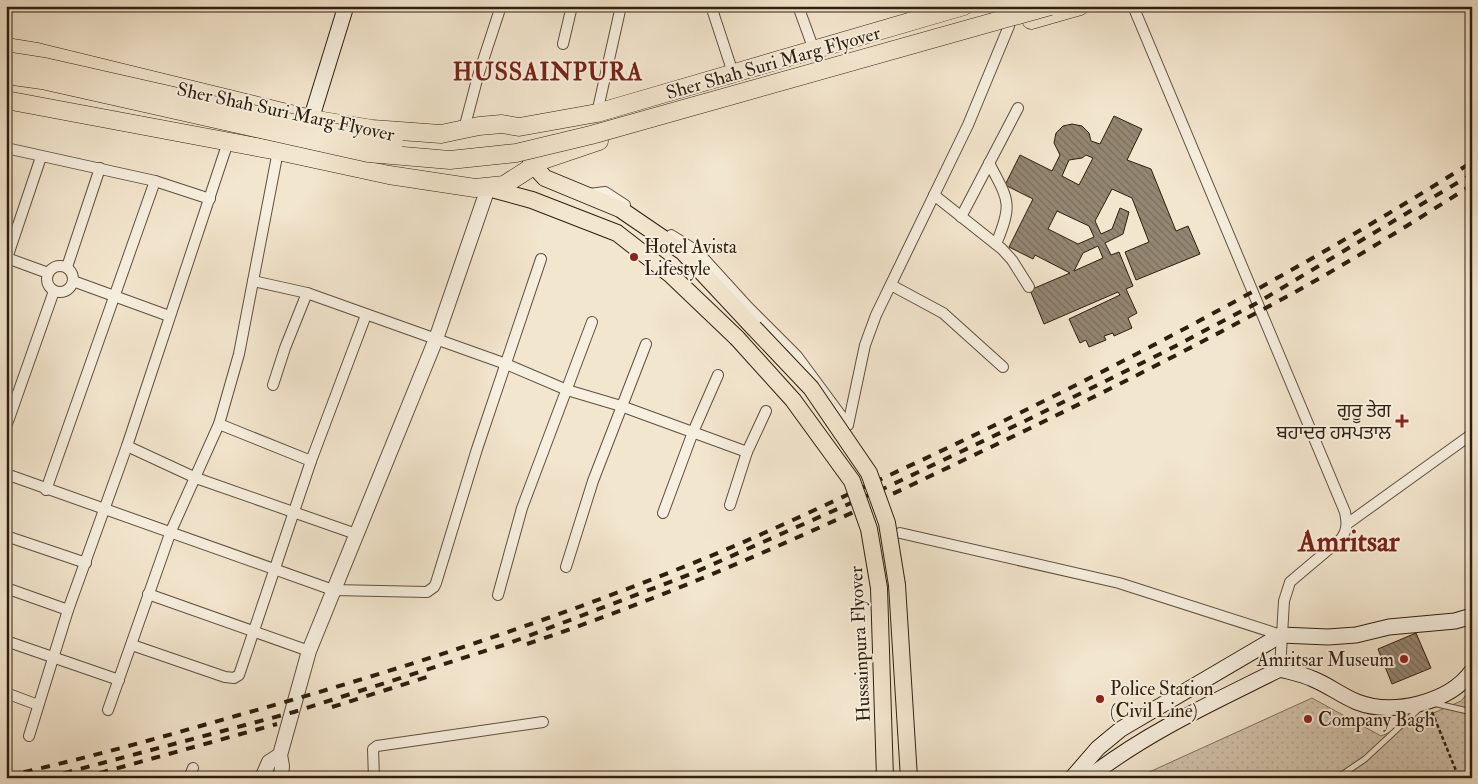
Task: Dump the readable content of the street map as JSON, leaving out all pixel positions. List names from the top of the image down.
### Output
{
  "streets": {
    "highway": ["Sher Shah Suri Marg Flyover"],
    "main road": ["Hussainpura Flyover"]
  },
  "districts": ["HUSSAINPURA", "Amritsar"],
  "places": {
    "other": [
      "Hotel Avista Lifestyle",
      "Amritsar Museum",
      "Police Station (Civil Line)",
      "Company Bagh"
    ],
    "health": ["ਗੁਰੂ ਤੇਗ ਬਹਾਦਰ ਹਸਪਤਾਲ"]
  }
}
